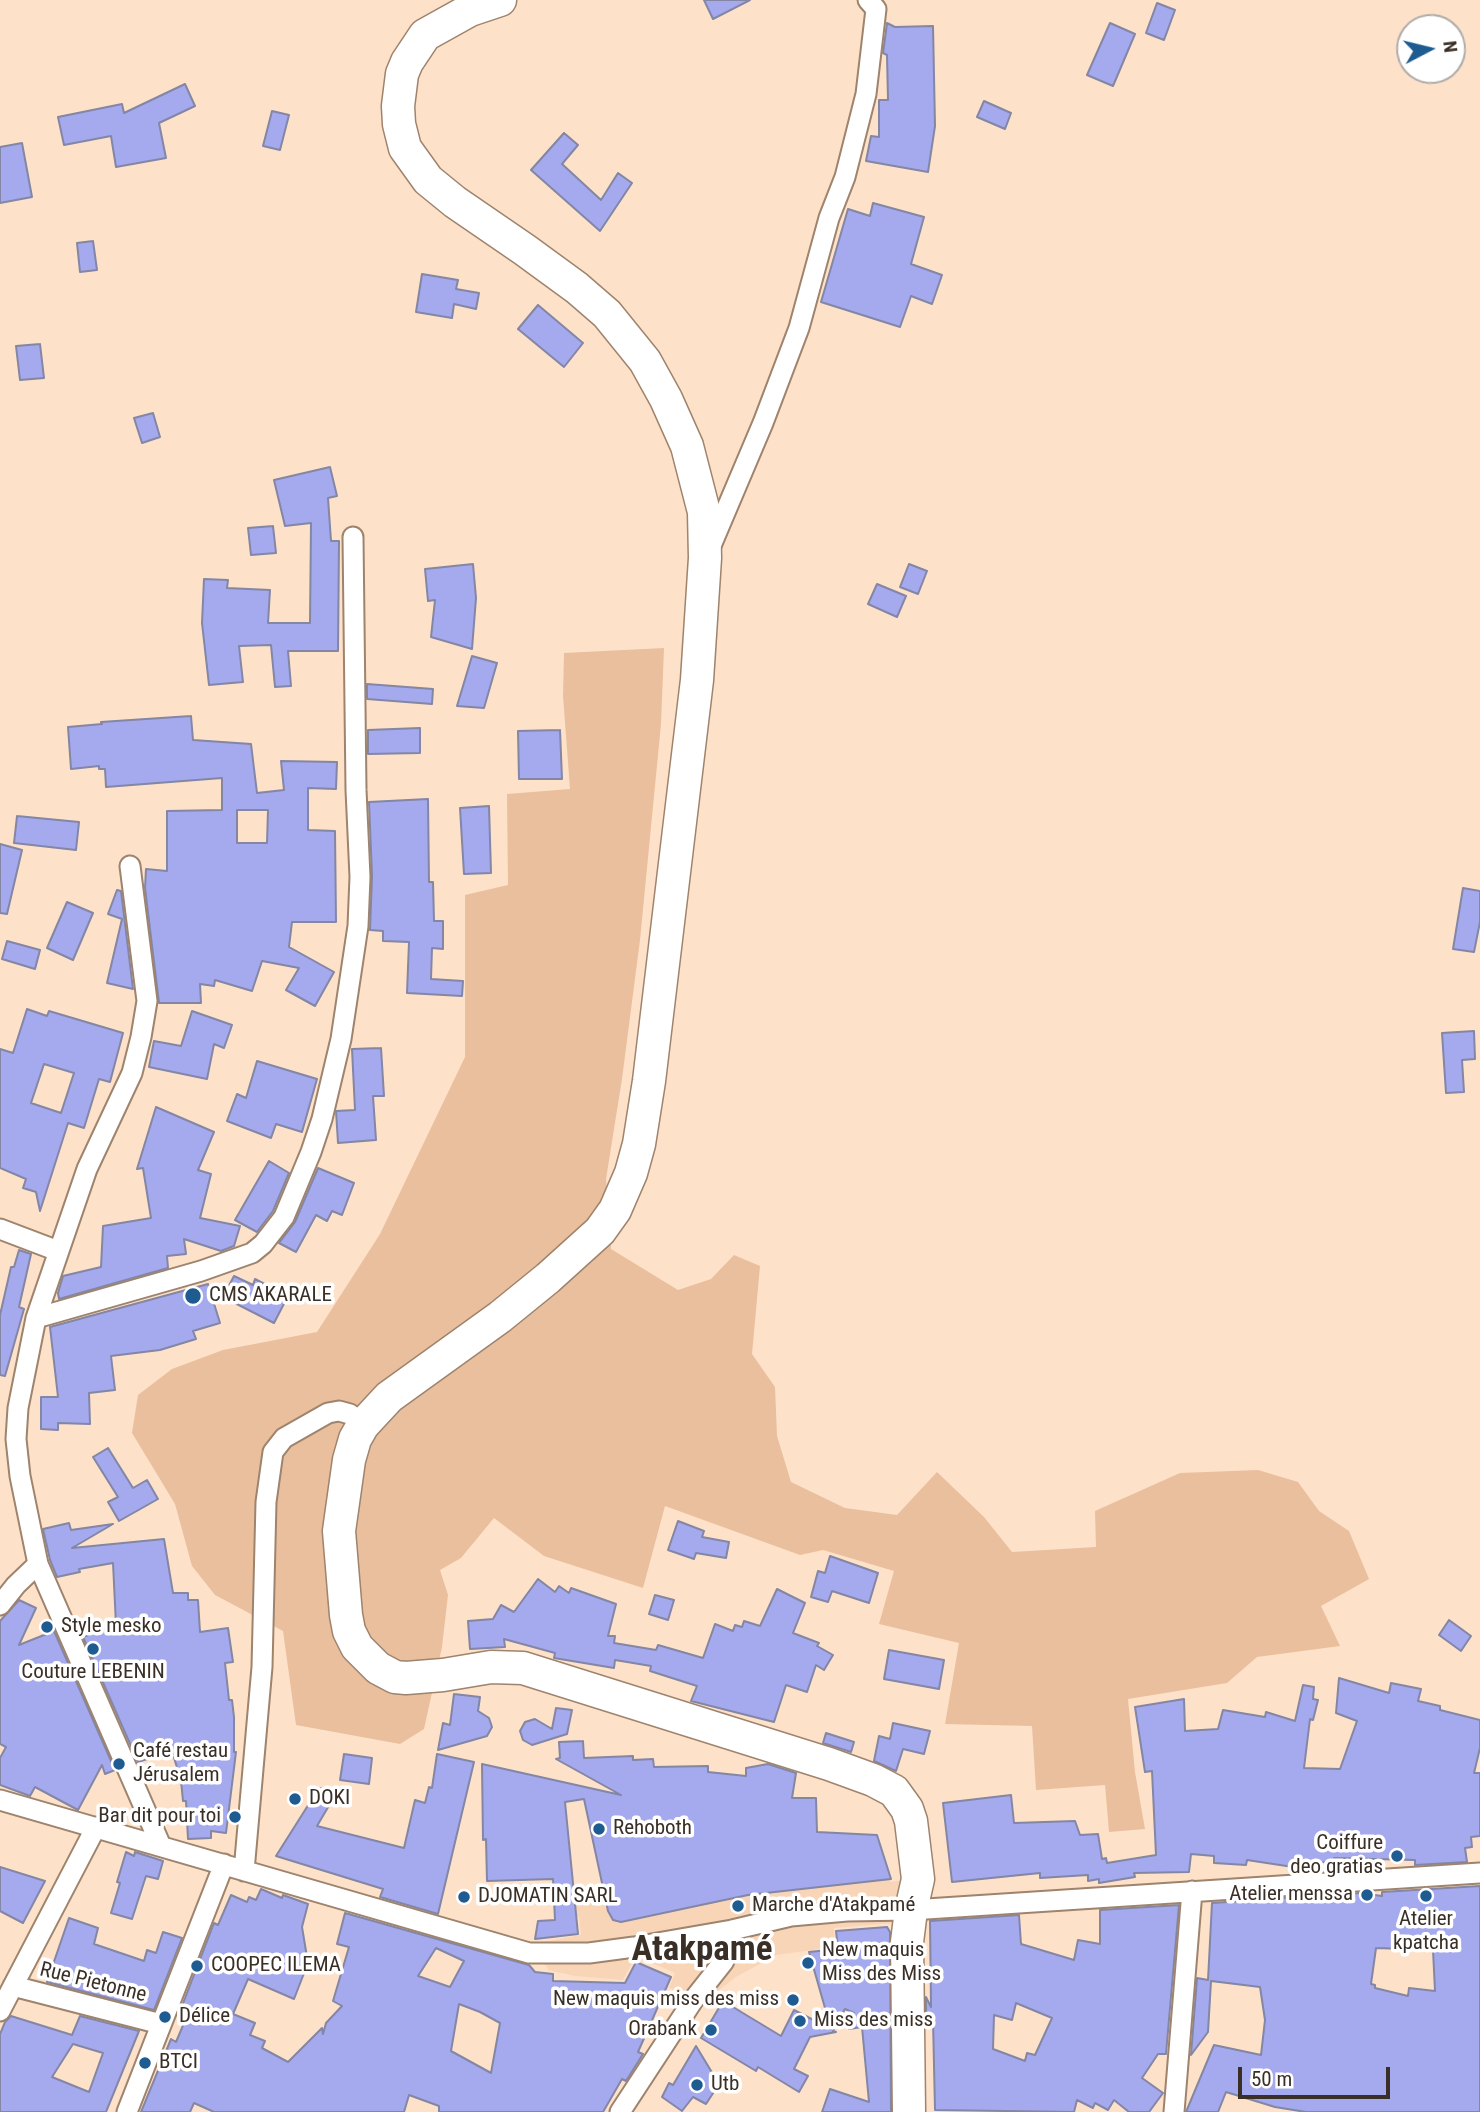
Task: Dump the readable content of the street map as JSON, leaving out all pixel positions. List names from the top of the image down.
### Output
{
  "streets": {
    "street": ["Rue Pietonne"]
  },
  "districts": ["Atakpamé"],
  "places": [
    "CMS AKARALE",
    "Style mesko",
    "Couture LEBENIN",
    "Café restau Jérusalem",
    "DOKI",
    "Bar dit pour toi",
    "Rehoboth",
    "Coiffure deo gratias",
    "Atelier menssa",
    "Atelier kpatcha",
    "DJOMATIN SARL",
    "Marche d'Atakpamé",
    "New maquis Miss des Miss",
    "COOPEC ILEMA",
    "New maquis miss des miss",
    "Délice",
    "Miss des miss",
    "Orabank",
    "BTCI",
    "Utb"
  ],
  "scale_bar": "50 m",
  "north": "right"
}
